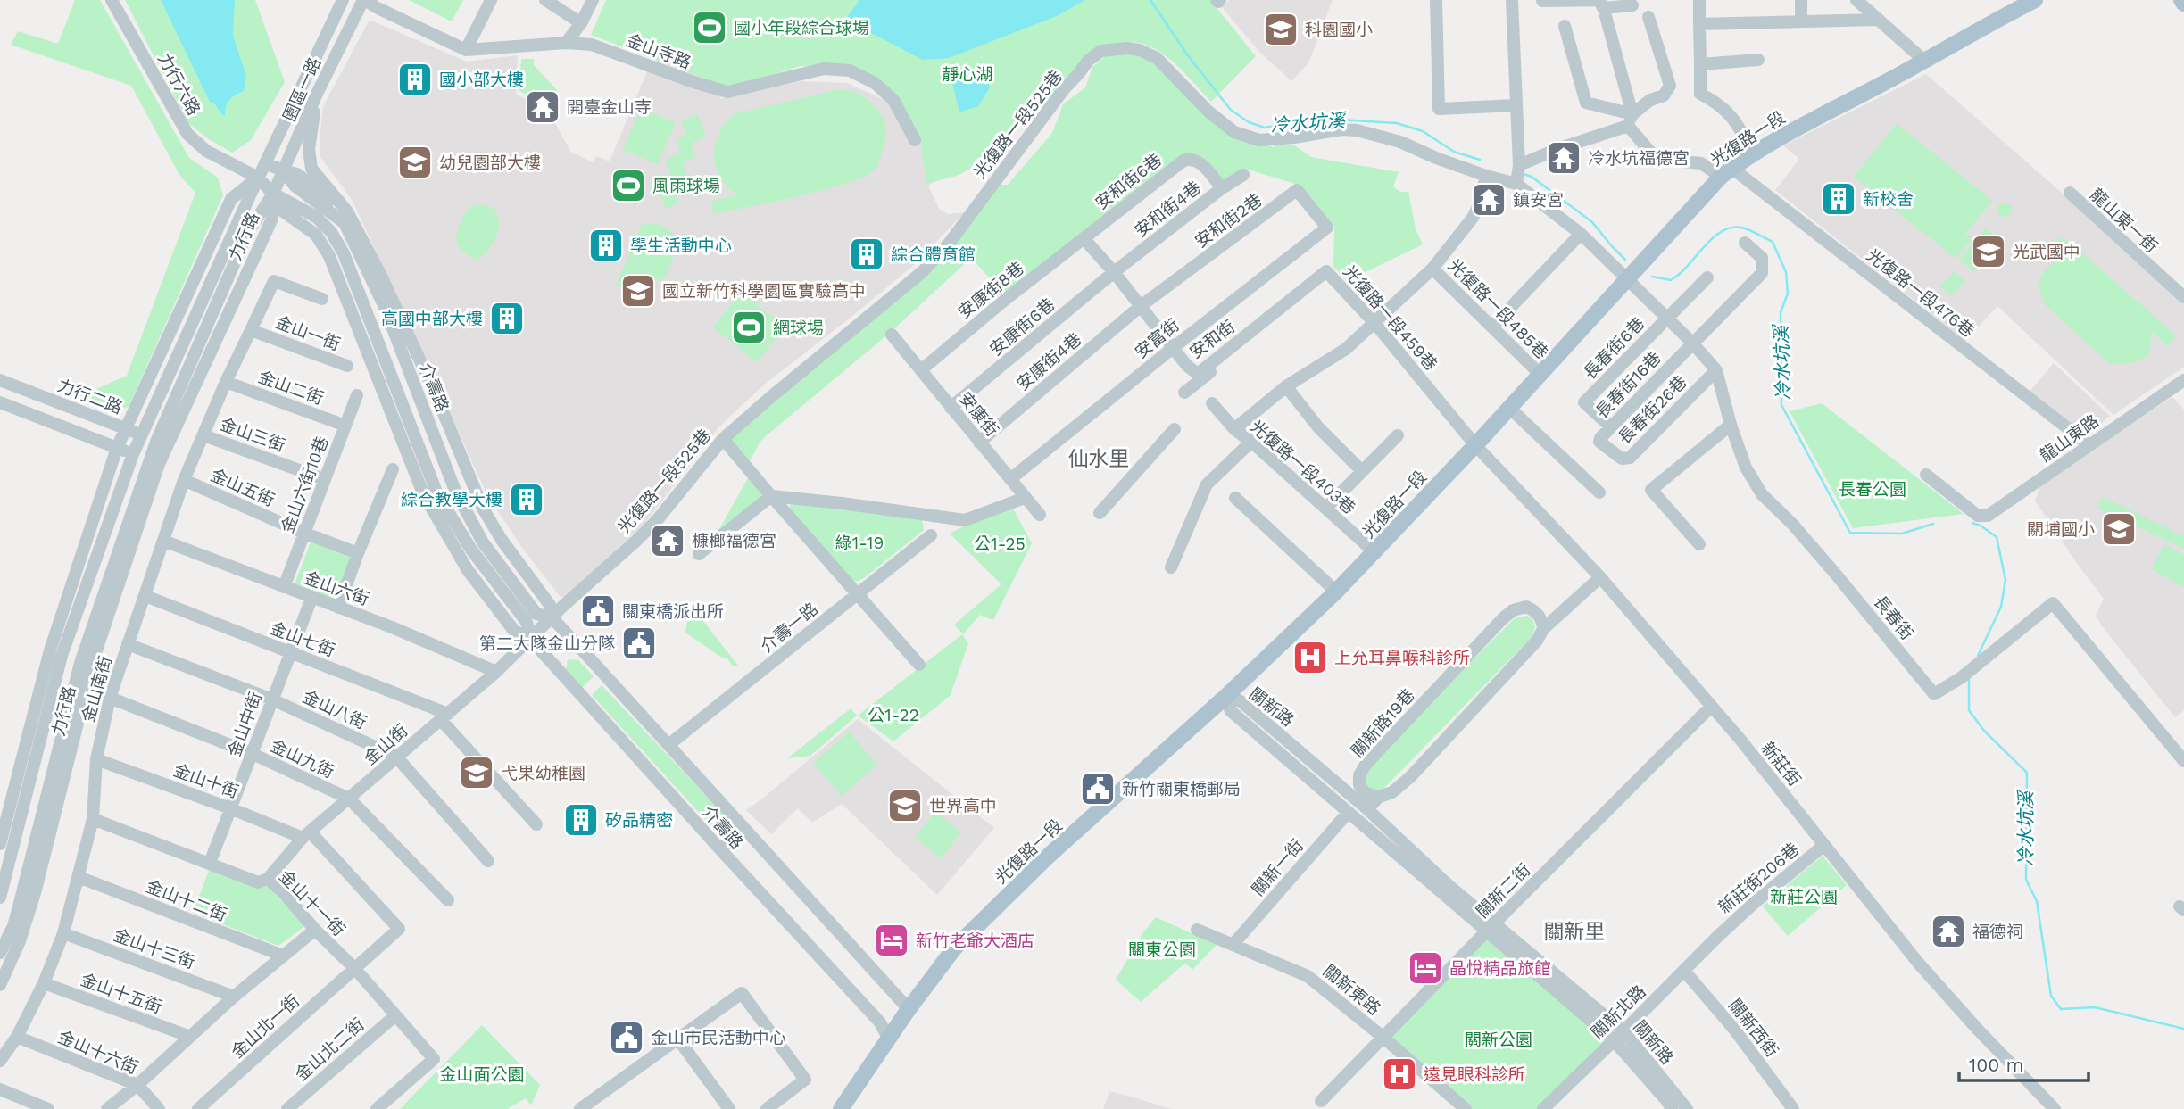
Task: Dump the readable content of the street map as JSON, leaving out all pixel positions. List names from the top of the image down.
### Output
{
  "streets": {
    "main road": ["光復路一段"],
    "street": [
      "金山寺路",
      "力行六路",
      "園區一路",
      "光復路一段525巷",
      "安和街6巷",
      "安和街4巷",
      "安和街2巷",
      "龍山東一街",
      "力行路",
      "安康街8巷",
      "光復路一段476巷",
      "光復路一段485巷",
      "光復路一段459巷",
      "安康街6巷",
      "金山一街",
      "安富街",
      "安和街",
      "長春街6巷",
      "安康街4巷",
      "長春街16巷",
      "金山二街",
      "介壽路",
      "力行二路",
      "長春街26巷",
      "安康街",
      "金山三街",
      "龍山東路",
      "光復路一段403巷",
      "金山六街10巷",
      "金山五街",
      "金山六街",
      "長春街",
      "介壽一路",
      "金山七街",
      "金山南街",
      "關新路",
      "金山八街",
      "關新路19巷",
      "金山中街",
      "金山街",
      "金山九街",
      "新莊街",
      "金山十街",
      "關新一街",
      "新莊街206巷",
      "關新二街",
      "金山十二街",
      "金山十一街",
      "金山十三街",
      "關新東路",
      "金山十五街",
      "關新北路",
      "金山北一街",
      "關新西街",
      "金山北二街",
      "金山十六街"
    ]
  },
  "crossings": [
    ["金山寺路", "園區一路"],
    ["力行六路", "力行路"],
    ["力行六路", "介壽路"],
    ["園區一路", "力行路"],
    ["園區一路", "介壽路"],
    ["光復路一段525巷", "光復路一段"],
    ["光復路一段525巷", "介壽路"],
    ["光復路一段525巷", "長春街"],
    ["光復路一段525巷", "金山街"],
    ["光復路一段", "光復路一段476巷"],
    ["光復路一段", "光復路一段485巷"],
    ["光復路一段", "光復路一段459巷"],
    ["光復路一段", "介壽路"],
    ["光復路一段", "光復路一段403巷"],
    ["光復路一段", "長春街"],
    ["光復路一段", "關新路"],
    ["光復路一段", "新莊街"],
    ["安和街6巷", "安和街4巷"],
    ["安和街6巷", "安康街8巷"],
    ["安和街6巷", "安和街"],
    ["安和街4巷", "安康街6巷"],
    ["安和街4巷", "安和街"],
    ["安和街2巷", "安富街"],
    ["安和街2巷", "安和街"],
    ["安和街2巷", "安康街4巷"],
    ["力行路", "介壽路"],
    ["力行路", "力行二路"],
    ["安康街8巷", "安和街"],
    ["安康街8巷", "安康街"],
    ["光復路一段476巷", "龍山東路"],
    ["光復路一段459巷", "安和街"],
    ["光復路一段459巷", "新莊街"],
    ["安康街6巷", "安和街"],
    ["安康街6巷", "安康街"],
    ["金山一街", "金山南街"],
    ["安富街", "安和街"],
    ["安富街", "安康街"],
    ["安和街", "安康街4巷"],
    ["長春街6巷", "長春街16巷"],
    ["長春街6巷", "長春街"],
    ["安康街4巷", "安康街"],
    ["長春街16巷", "長春街26巷"],
    ["長春街16巷", "長春街"],
    ["金山二街", "金山六街10巷"],
    ["金山二街", "金山南街"],
    ["介壽路", "介壽一路"],
    ["介壽路", "金山街"],
    ["長春街26巷", "長春街"],
    ["金山三街", "金山六街10巷"],
    ["金山三街", "金山南街"],
    ["金山六街10巷", "金山五街"],
    ["金山六街10巷", "金山六街"],
    ["金山五街", "金山南街"],
    ["金山六街", "金山南街"],
    ["金山六街", "金山中街"],
    ["金山六街", "金山街"],
    ["金山七街", "金山南街"],
    ["金山七街", "金山中街"],
    ["金山七街", "金山街"],
    ["金山南街", "金山八街"],
    ["金山南街", "金山九街"],
    ["金山南街", "金山十街"],
    ["金山南街", "金山十二街"],
    ["金山南街", "金山十一街"],
    ["金山南街", "金山十三街"],
    ["金山南街", "金山十五街"],
    ["金山南街", "金山十六街"],
    ["關新路", "關新路19巷"],
    ["關新路", "關新一街"],
    ["關新路", "關新二街"],
    ["關新路", "關新北路"],
    ["金山八街", "金山中街"],
    ["金山八街", "金山街"],
    ["金山中街", "金山九街"],
    ["金山中街", "金山十街"],
    ["金山中街", "金山十一街"],
    ["金山街", "金山九街"],
    ["金山街", "金山十街"],
    ["金山街", "金山十一街"],
    ["新莊街", "新莊街206巷"],
    ["新莊街", "關新二街"],
    ["金山十街", "金山北一街"],
    ["關新一街", "關新東路"],
    ["新莊街206巷", "關新北路"],
    ["關新二街", "關新東路"],
    ["金山十一街", "金山北一街"],
    ["金山十一街", "金山北二街"],
    ["關新北路", "關新西街"]
  ],
  "districts": ["仙水里", "關新里"],
  "water": ["冷水坑溪"],
  "parks": [
    "靜心湖",
    "長春公園",
    "綠1-19",
    "公1-25",
    "公1-22",
    "新莊公園",
    "關東公園",
    "關新公園",
    "金山面公園"
  ],
  "places": {
    "sports": ["國小年段綜合球場", "風雨球場", "網球場"],
    "school or university": [
      "科園國小",
      "幼兒園部大樓",
      "光武國中",
      "國立新竹科學園區實驗高中",
      "關埔國小",
      "弋果幼稚園",
      "世界高中"
    ],
    "building": [
      "國小部大樓",
      "新校舍",
      "學生活動中心",
      "綜合體育館",
      "高國中部大樓",
      "綜合教學大樓",
      "矽品精密"
    ],
    "temple": [
      "開臺金山寺",
      "冷水坑福德宮",
      "鎮安宮",
      "槺榔福德宮",
      "福德祠"
    ],
    "public building": [
      "關東橋派出所",
      "第二大隊金山分隊",
      "新竹關東橋郵局",
      "金山市民活動中心"
    ],
    "hospital": ["上允耳鼻喉科診所", "遠見眼科診所"],
    "hotel": ["新竹老爺大酒店", "晶悅精品旅館"]
  },
  "scale_bar": "100 m"
}
